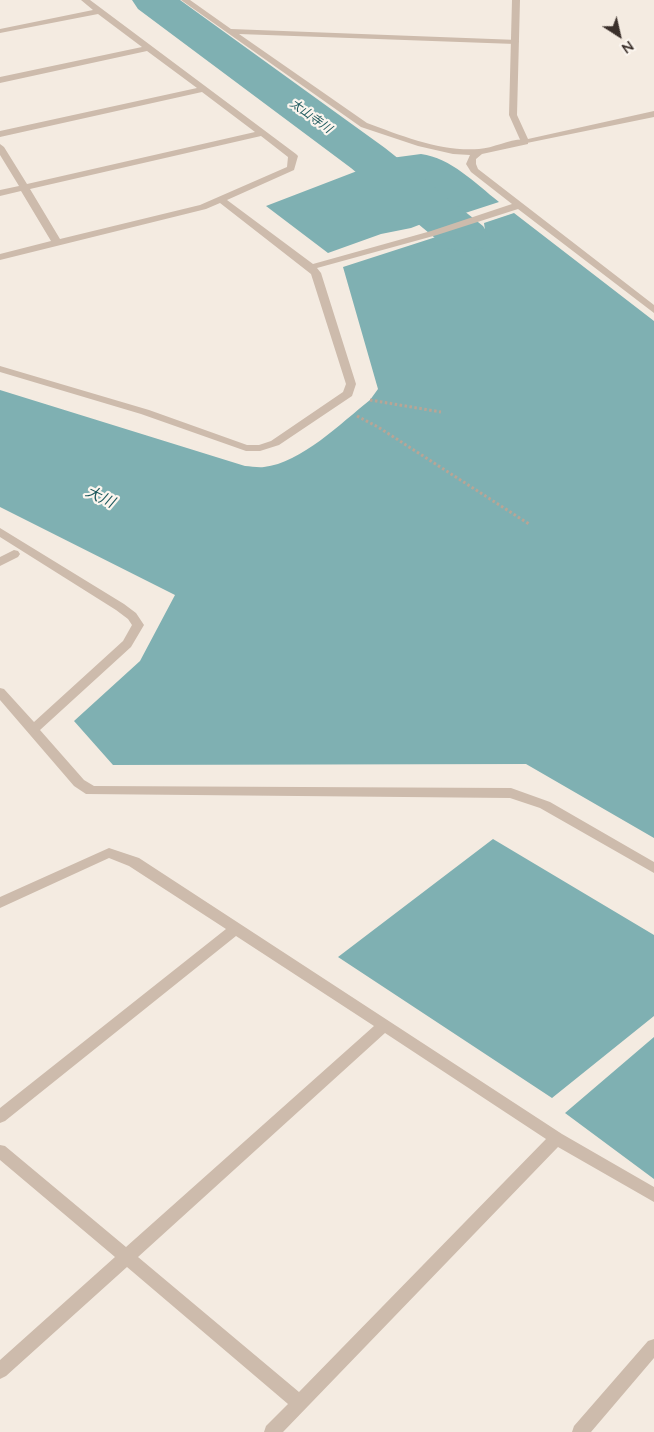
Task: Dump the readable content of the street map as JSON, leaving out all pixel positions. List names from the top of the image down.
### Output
{
  "water": ["太山寺川", "大川"],
  "north": "bottom right"
}
